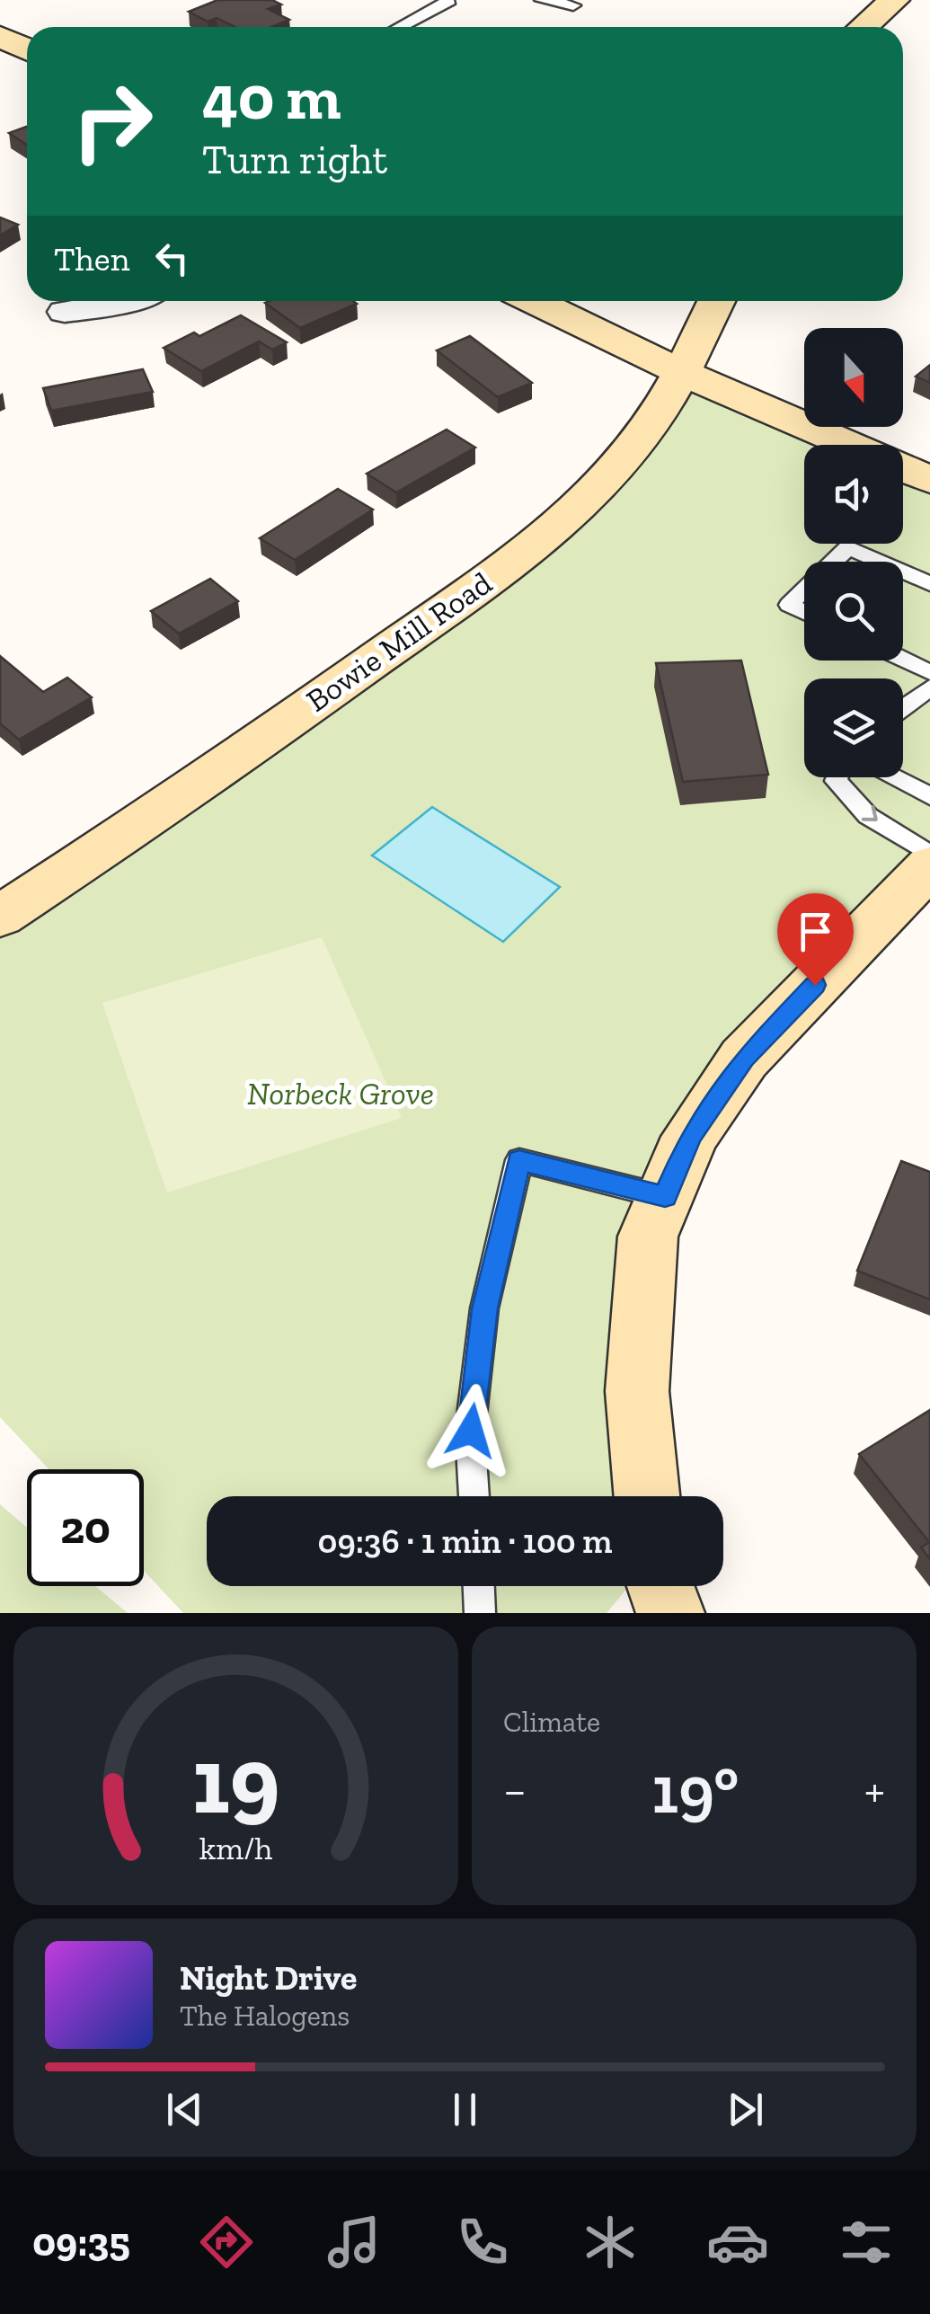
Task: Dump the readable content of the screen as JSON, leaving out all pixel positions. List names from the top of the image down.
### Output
{
  "streets": {
    "street": ["Bowie Mill Road"]
  },
  "parks": ["Norbeck Grove"],
  "north": "bottom",
  "page": {
    "turn": ["40 m", "Turn right"],
    "then": "Then",
    "limit": "20",
    "trip": "09:36 · 1 min · 100 m",
    "tile": "Climate",
    "heat": ["−", "19°", "+"],
    "song": ["Night Drive", "The Halogens"],
    "tabs": "09:35",
    "gauge": ["19", "km/h"]
  }
}
